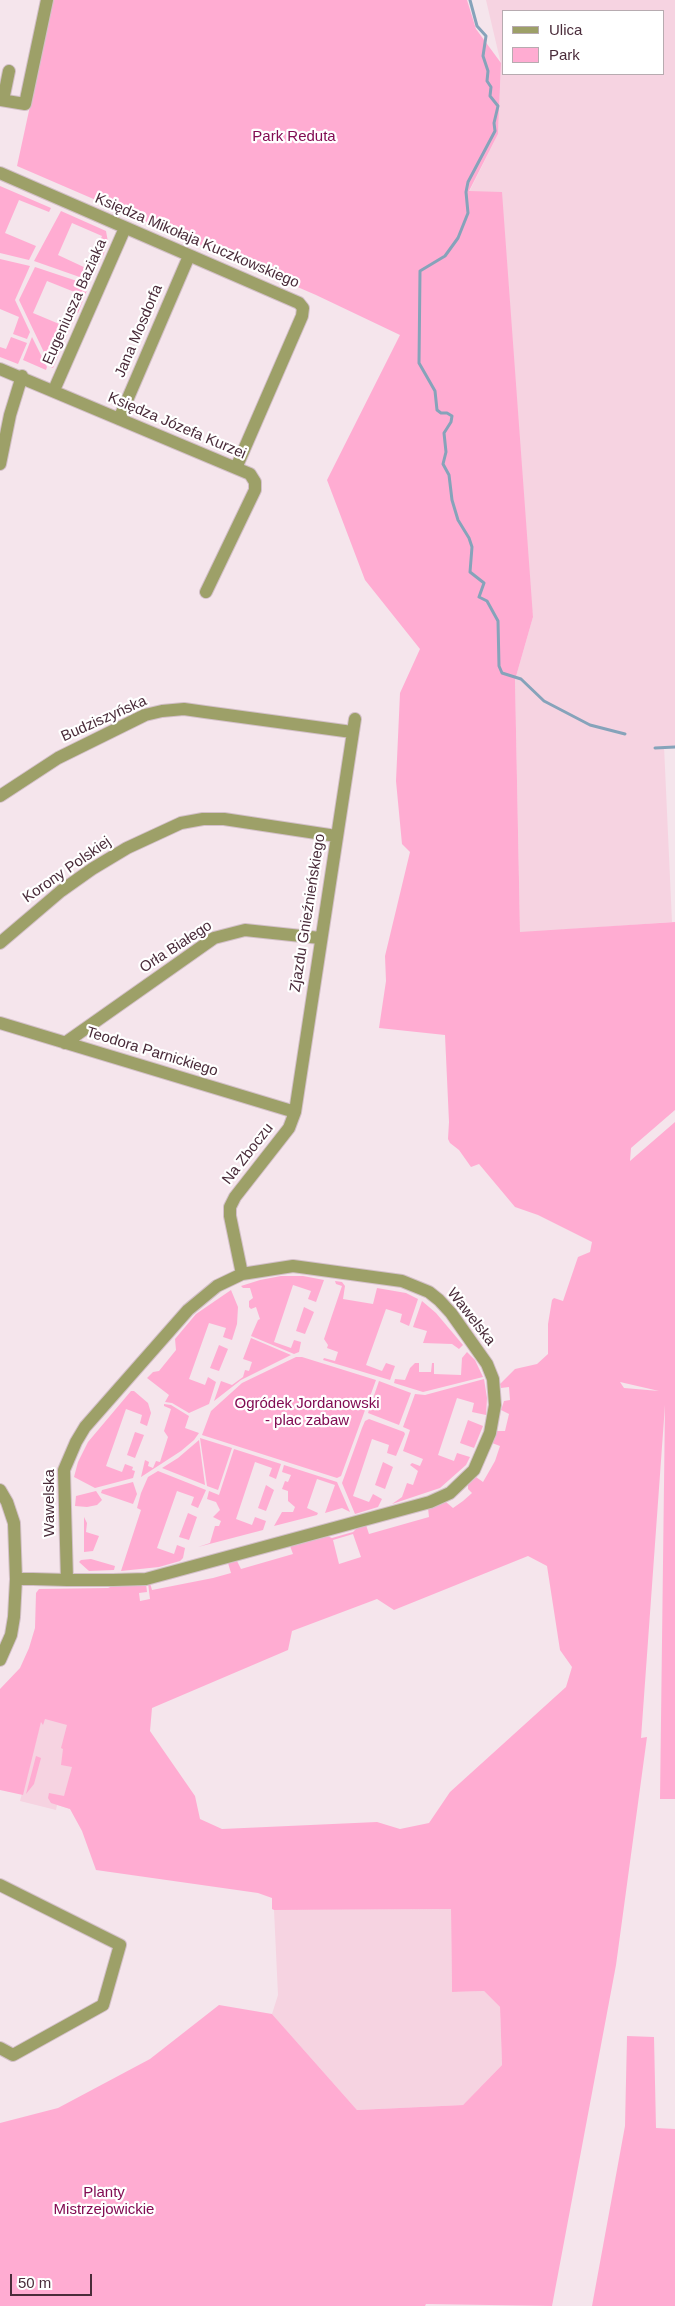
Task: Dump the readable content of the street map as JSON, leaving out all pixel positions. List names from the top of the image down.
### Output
{
  "streets": {
    "street": [
      "Księdza Mikołaja Kuczkowskiego",
      "Eugeniusza Baziaka",
      "Jana Mosdorfa",
      "Księdza Józefa Kurzei",
      "Budziszyńska",
      "Korony Polskiej",
      "Zjazdu Gnieźnieńskiego",
      "Orła Białego",
      "Teodora Parnickiego",
      "Na Zboczu",
      "Wawelska"
    ]
  },
  "crossings": [
    ["Księdza Mikołaja Kuczkowskiego", "Eugeniusza Baziaka"],
    ["Księdza Mikołaja Kuczkowskiego", "Jana Mosdorfa"],
    ["Księdza Mikołaja Kuczkowskiego", "Księdza Józefa Kurzei"],
    ["Eugeniusza Baziaka", "Księdza Józefa Kurzei"],
    ["Jana Mosdorfa", "Księdza Józefa Kurzei"],
    ["Budziszyńska", "Zjazdu Gnieźnieńskiego"],
    ["Korony Polskiej", "Zjazdu Gnieźnieńskiego"],
    ["Zjazdu Gnieźnieńskiego", "Orła Białego"],
    ["Zjazdu Gnieźnieńskiego", "Teodora Parnickiego"],
    ["Zjazdu Gnieźnieńskiego", "Na Zboczu"],
    ["Orła Białego", "Teodora Parnickiego"],
    ["Teodora Parnickiego", "Na Zboczu"],
    ["Na Zboczu", "Wawelska"]
  ],
  "parks": ["Park Reduta", "Ogródek Jordanowski - plac zabaw", "Planty Mistrzejowickie"],
  "legend": ["Ulica", "Park"],
  "scale_bar": "50 m"
}
